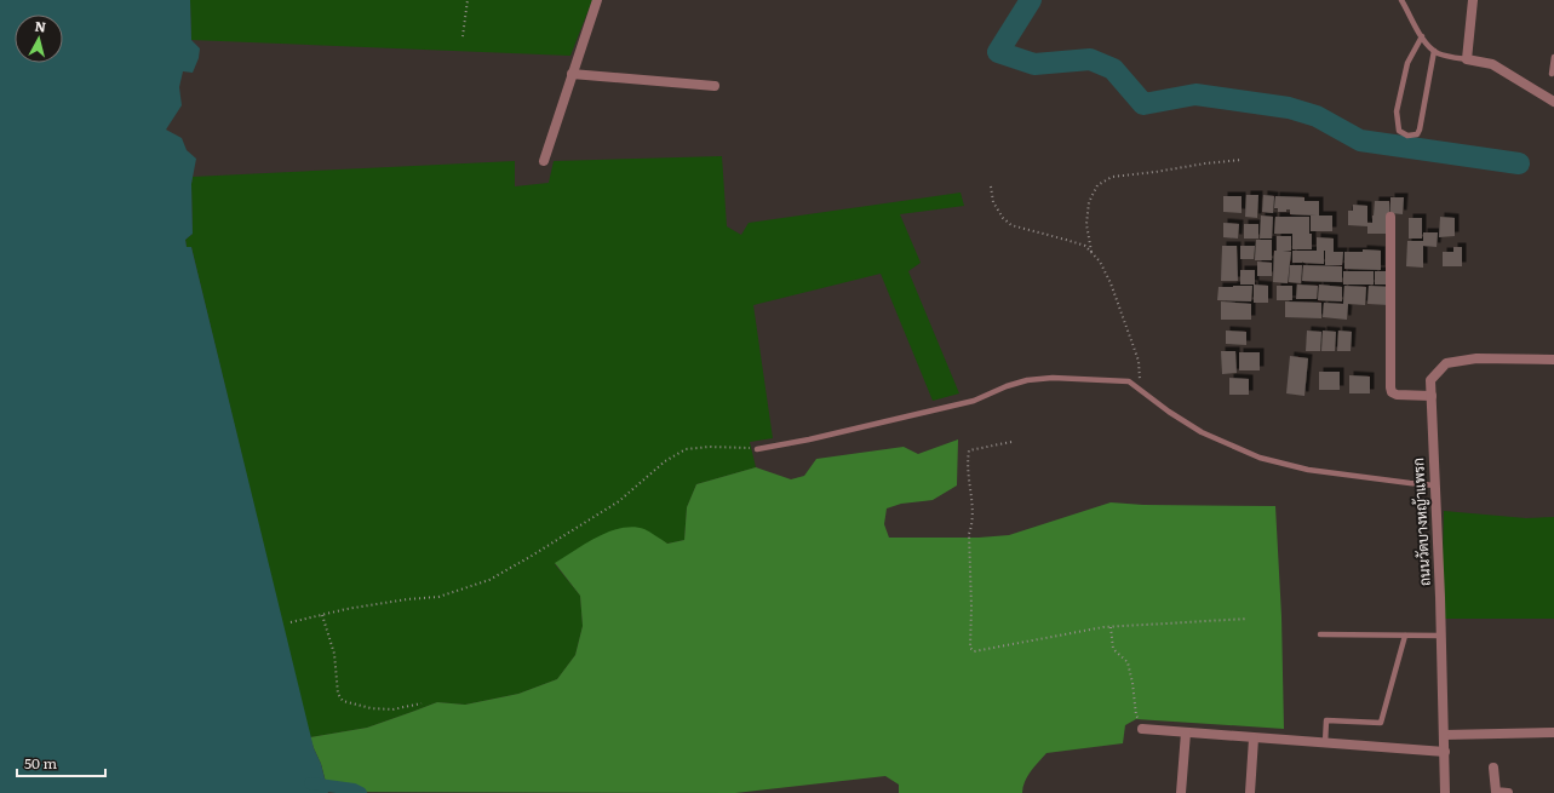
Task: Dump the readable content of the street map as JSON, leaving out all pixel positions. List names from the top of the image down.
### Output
{
  "streets": {
    "street": ["ถนนวัดบางหญ้าแพรก"]
  },
  "scale_bar": "50 m",
  "north": "top"
}
